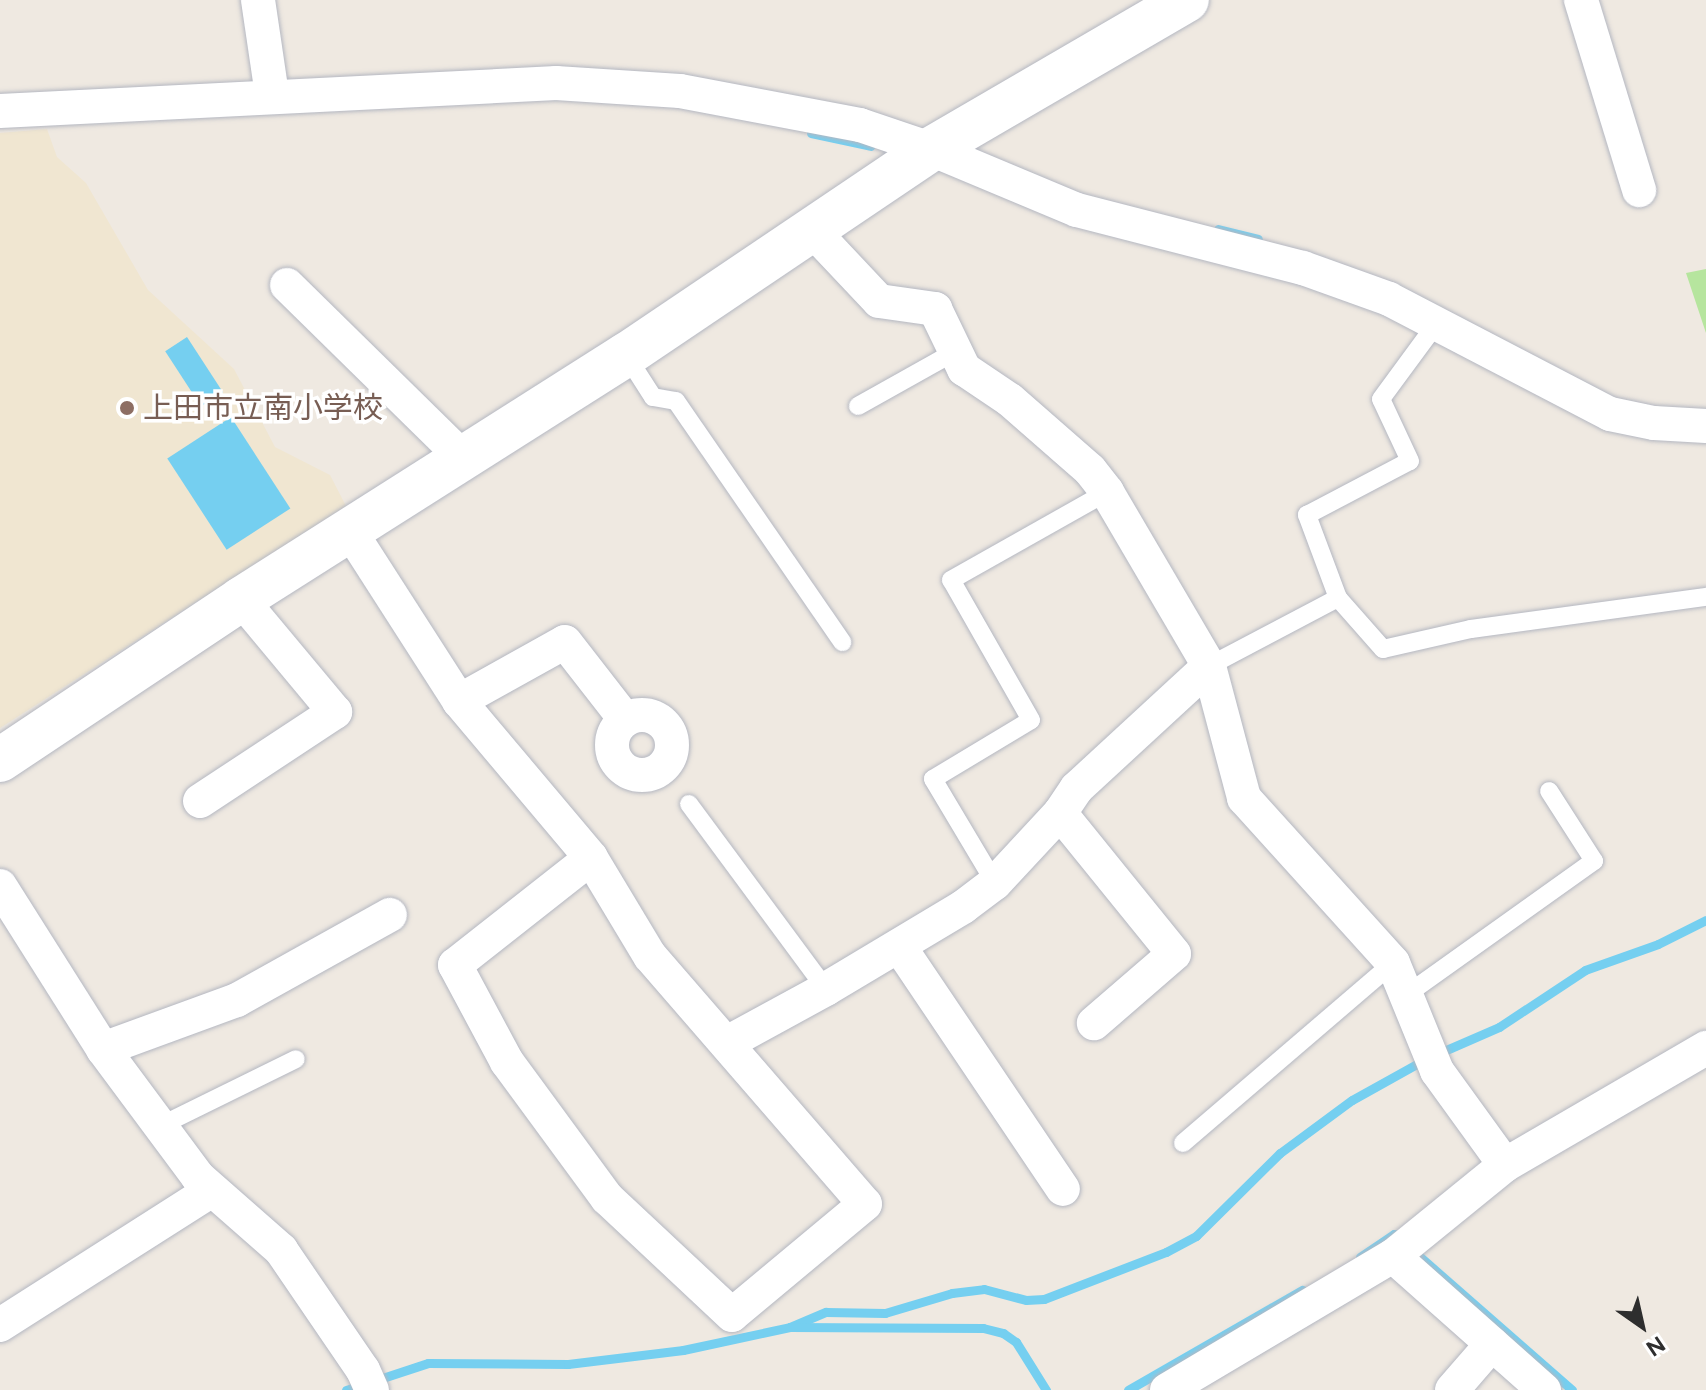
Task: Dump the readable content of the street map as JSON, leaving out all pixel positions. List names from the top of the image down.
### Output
{
  "places": ["上田市立南小学校"],
  "north": "bottom right"
}
